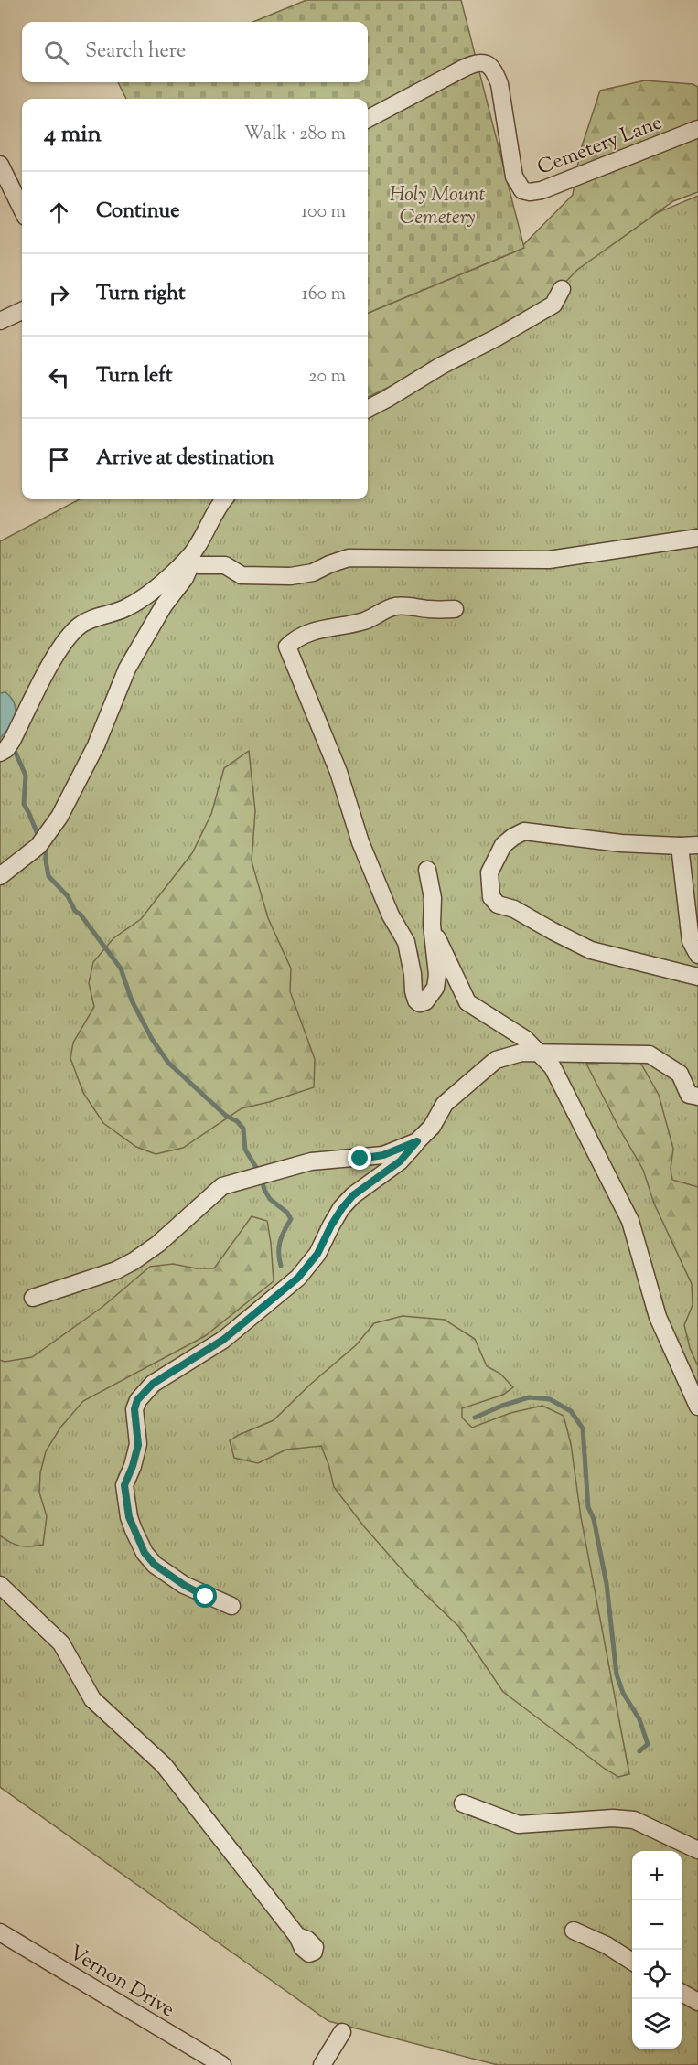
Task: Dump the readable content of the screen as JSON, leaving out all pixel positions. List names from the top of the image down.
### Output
{
  "streets": {
    "street": ["Cemetery Lane", "Vernon Drive"]
  },
  "parks": ["Holy Mount Cemetery"],
  "page": {
    "search": "Search here",
    "heading": ["4 min", "Walk · 280 m"],
    "list": [
      ["Continue", "100 m"],
      ["Turn right", "160 m"],
      ["Turn left", "20 m"],
      "Arrive at destination"
    ],
    "map_buttons": ["+", "−"]
  }
}
